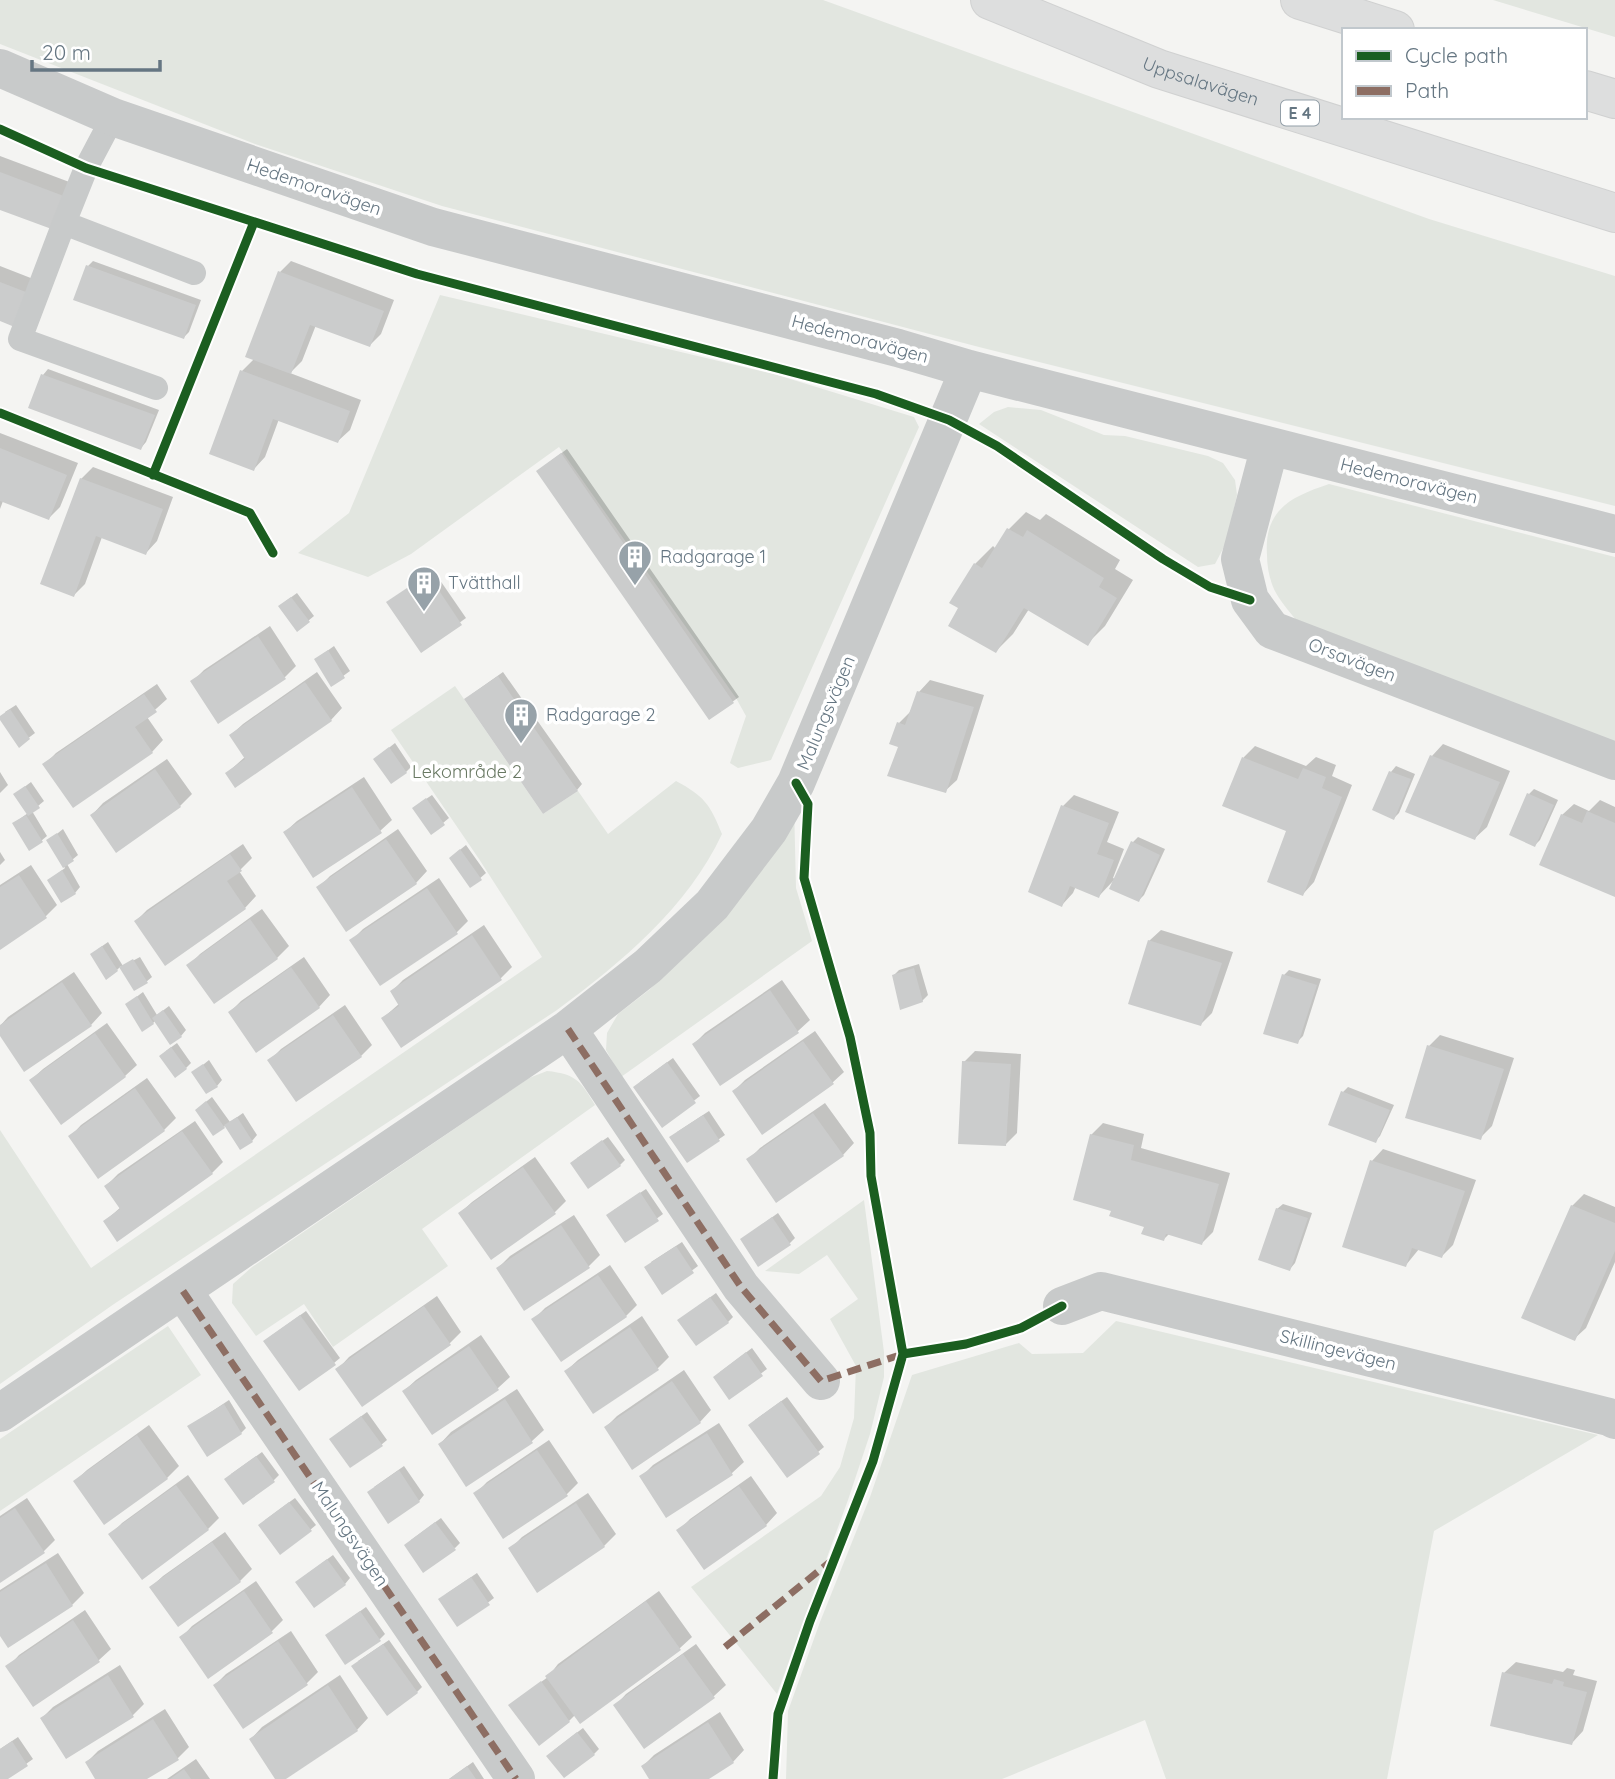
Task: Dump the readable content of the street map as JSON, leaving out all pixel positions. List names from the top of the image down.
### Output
{
  "streets": {
    "highway": ["Uppsalavägen", "E 4"],
    "street": [
      "Hedemoravägen",
      "Orsavägen",
      "Malungsvägen",
      "Skillingevägen"
    ]
  },
  "crossings": [
    ["Hedemoravägen", "Orsavägen"],
    ["Hedemoravägen", "Malungsvägen"]
  ],
  "parks": ["Lekområde 2"],
  "places": {
    "building": ["Radgarage 1", "Tvätthall", "Radgarage 2"]
  },
  "legend": ["Cycle path", "Path"],
  "scale_bar": "20 m"
}
